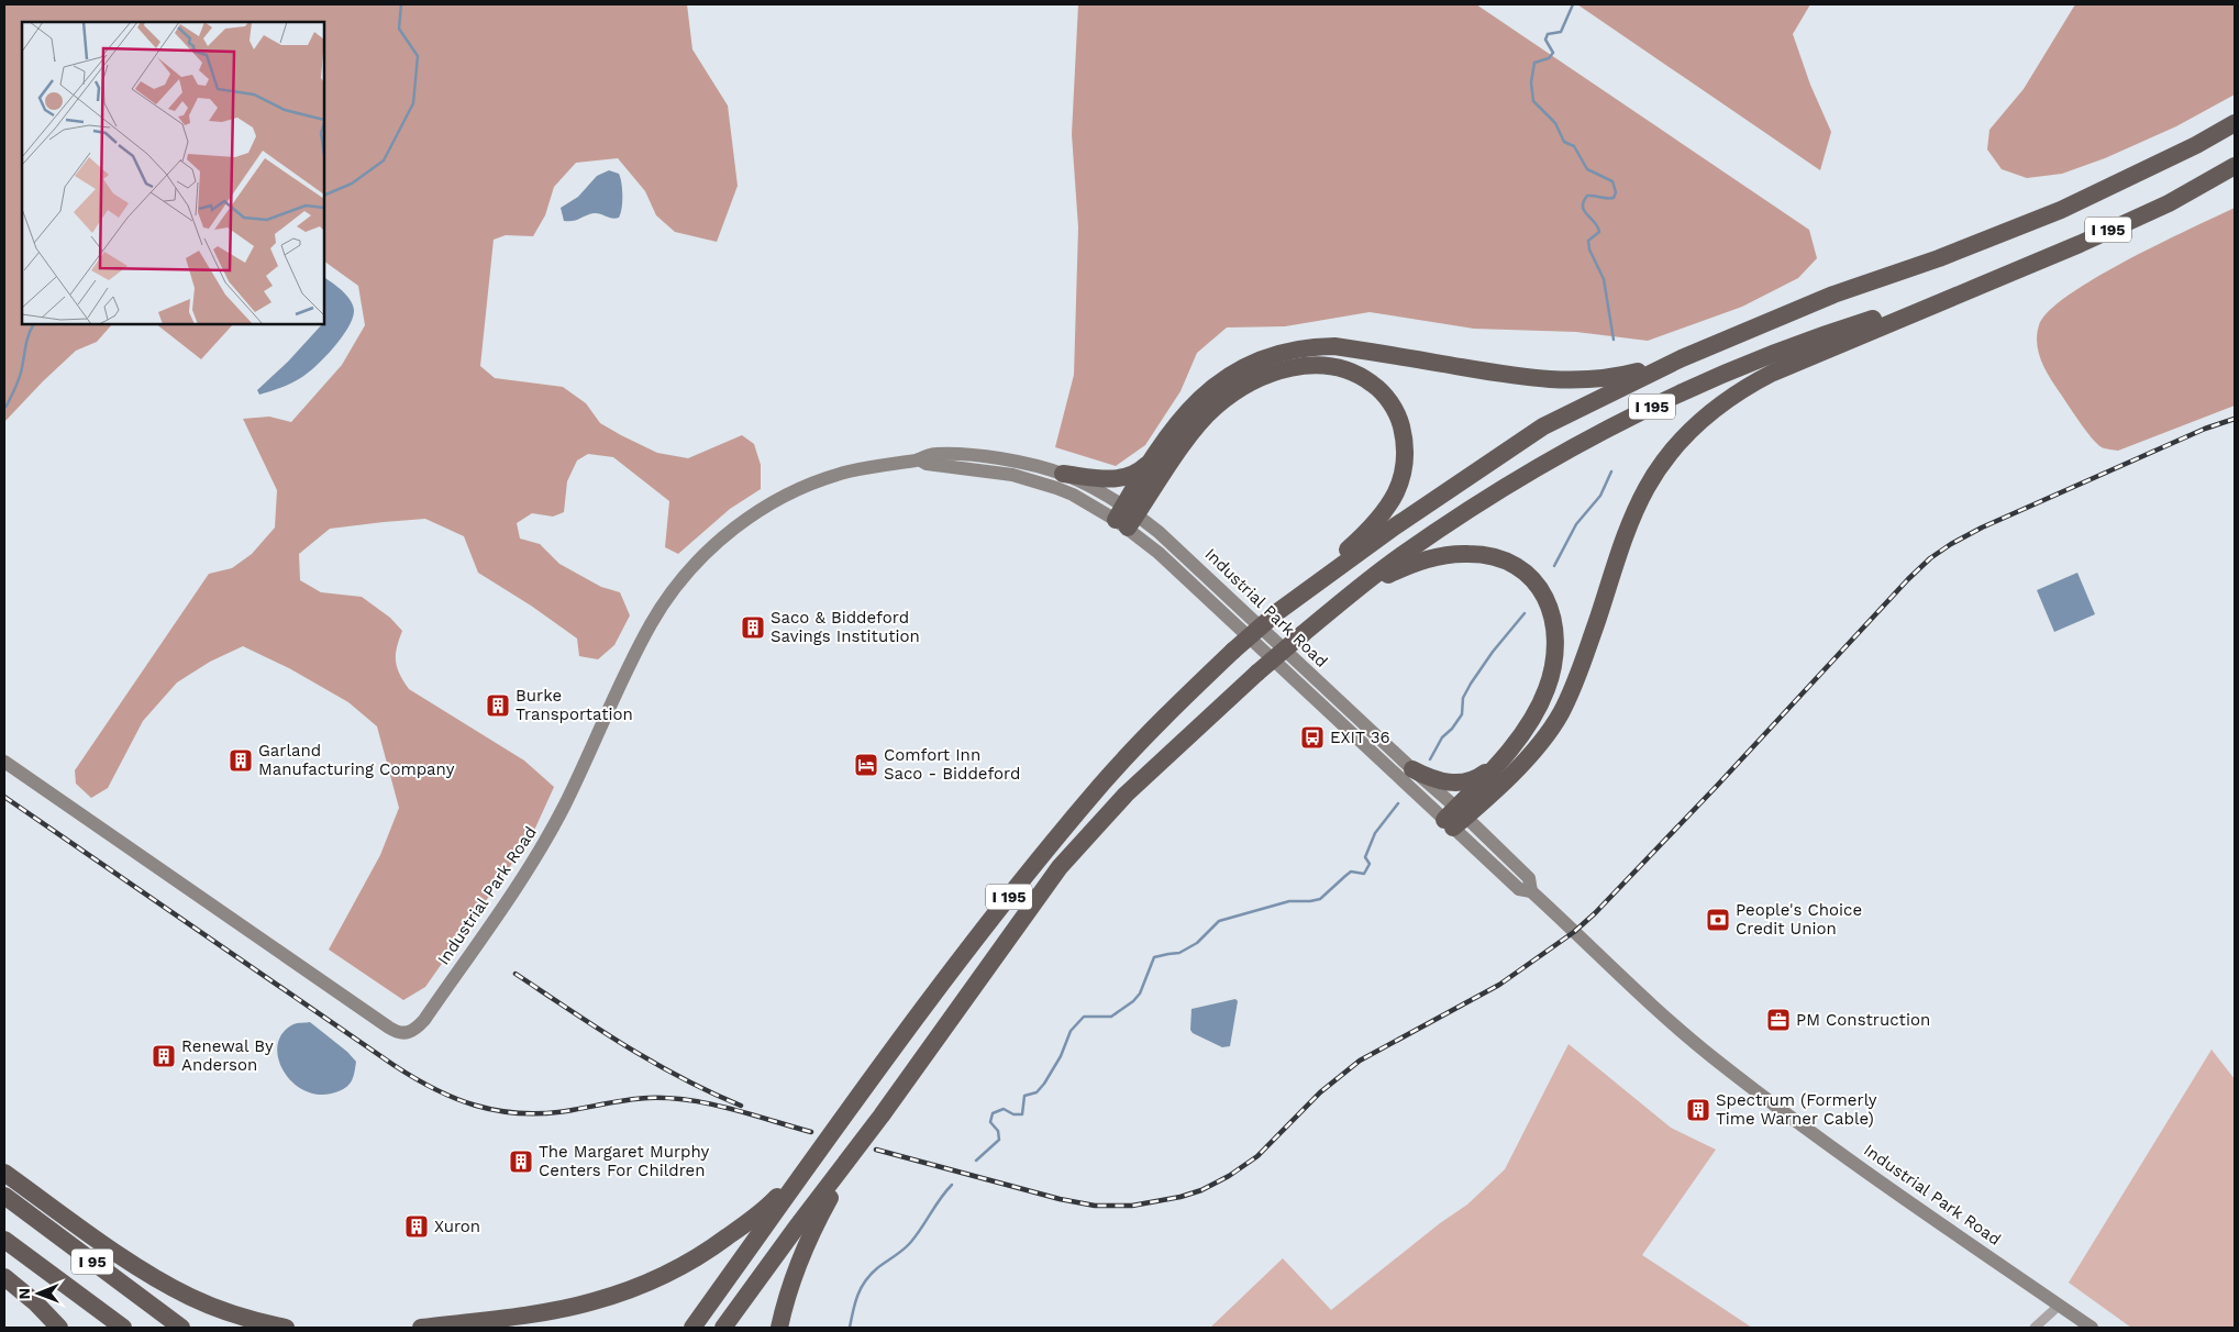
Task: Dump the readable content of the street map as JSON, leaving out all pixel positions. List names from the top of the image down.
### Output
{
  "streets": {
    "highway": ["I 195", "I 95"],
    "street": ["Industrial Park Road"]
  },
  "places": {
    "building": [
      "Saco & Biddeford Savings Institution",
      "Burke Transportation",
      "Garland Manufacturing Company",
      "Renewal By Anderson",
      "Spectrum (Formerly Time Warner Cable)",
      "The Margaret Murphy Centers For Children",
      "Xuron"
    ],
    "bus stop": ["EXIT 36"],
    "hotel": ["Comfort Inn Saco - Biddeford"],
    "bank": ["People's Choice Credit Union"],
    "office": ["PM Construction"]
  },
  "north": "left"
}
